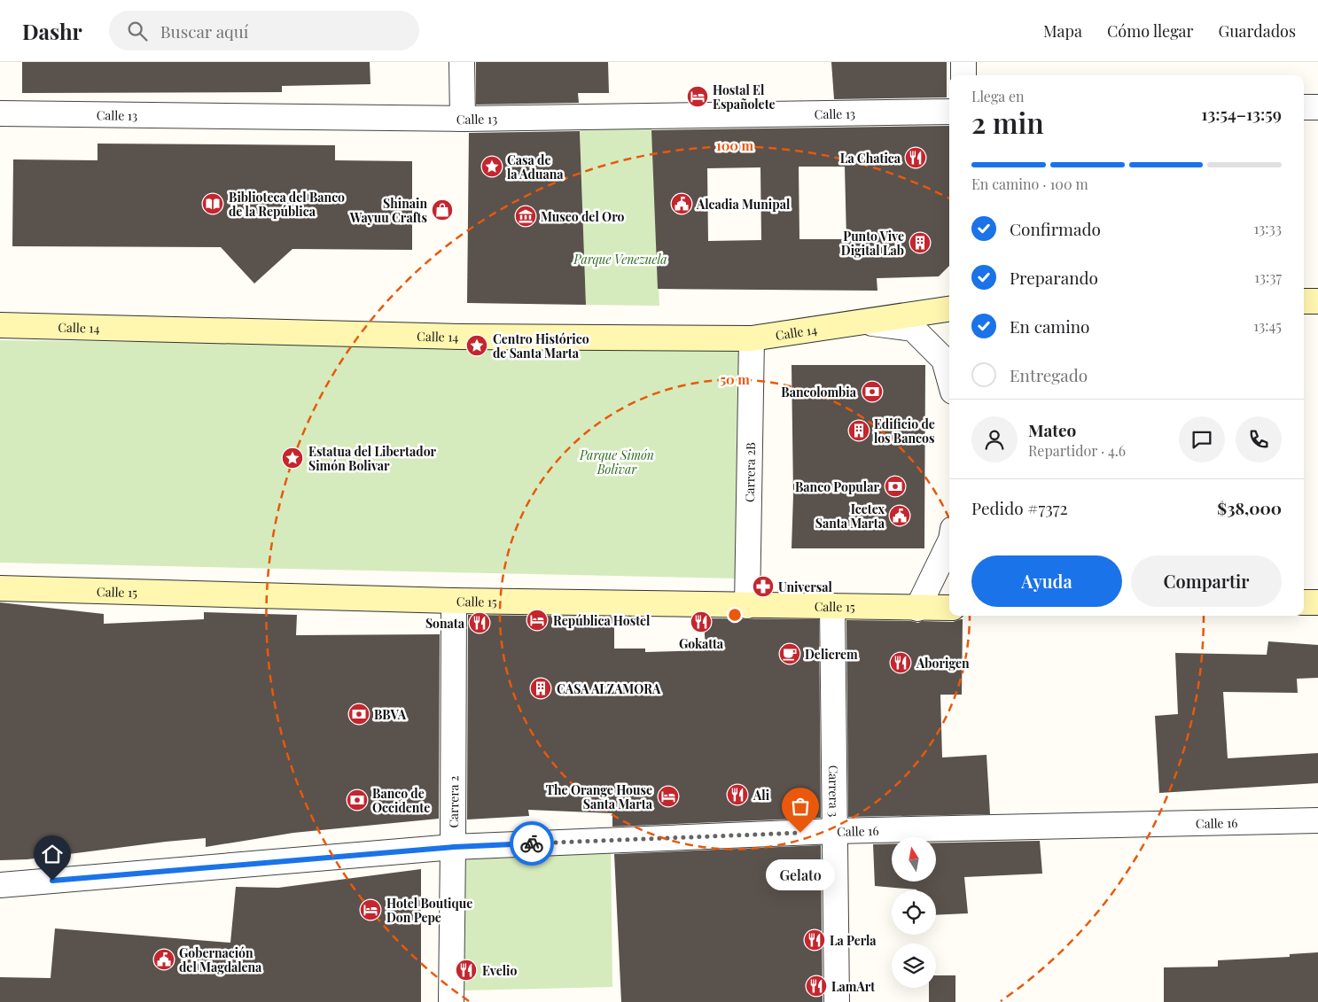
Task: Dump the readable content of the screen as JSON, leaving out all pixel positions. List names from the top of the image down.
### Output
{
  "streets": {
    "street": [
      "Calle 13",
      "Calle 14",
      "Carrera 2B",
      "Calle 15",
      "Carrera 3",
      "Carrera 2",
      "Calle 16"
    ]
  },
  "crossings": [
    ["Calle 14", "Carrera 2B"],
    ["Carrera 2B", "Calle 15"],
    ["Calle 15", "Carrera 3"],
    ["Calle 15", "Carrera 2"],
    ["Carrera 3", "Calle 16"],
    ["Carrera 2", "Calle 16"]
  ],
  "parks": ["Parque Venezuela", "Parque Simón Bolivar"],
  "places": {
    "hotel": [
      "Hostal El Españolete",
      "República Hostel",
      "The Orange House Santa Marta",
      "Hotel Boutique Don Pepe"
    ],
    "restaurant": [
      "La Chatica",
      "Gokatta",
      "Sonata",
      "Aborigen",
      "Ali",
      "La Perla",
      "Evelio",
      "LamArt"
    ],
    "place": ["Casa de la Aduana", "Centro Histórico de Santa Marta", "Estatua del Libertador Simón Bolivar"],
    "library": ["Biblioteca del Banco de la República"],
    "public building": ["Alcadia Munipal", "Icetex Santa Marta", "Gobernación del Magdalena"],
    "shop": ["Shinain Wayuu Crafts"],
    "museum": ["Museo del Oro"],
    "building": ["Punto Vive Digital Lab", "Edificio de los Bancos", "CASA ALZAMORA"],
    "bank": [
      "Bancolombia",
      "Banco Popular",
      "BBVA",
      "Banco de Occidente"
    ],
    "pharmacy": ["Universal"],
    "cafe": ["Delicrem"],
    "other": ["Gelato"]
  },
  "north": "top",
  "page": {
    "header": "Dashr",
    "search": "Buscar aquí",
    "nav": ["Mapa", "Cómo llegar", "Guardados"],
    "heading": ["2 min", "Llega en", "13:54–13:59"],
    "panel": [
      "Mateo",
      "Repartidor · 4.6",
      "Pedido #7372",
      "$38,000"
    ],
    "bar": "En camino · 100 m",
    "list": [
      ["Confirmado", "13:33"],
      ["Preparando", "13:37"],
      ["En camino", "13:45"],
      "Entregado"
    ],
    "buttons": ["Ayuda", "Compartir"],
    "bubble": "Gelato"
  },
  "rings": ["100 m", "50 m"]
}
